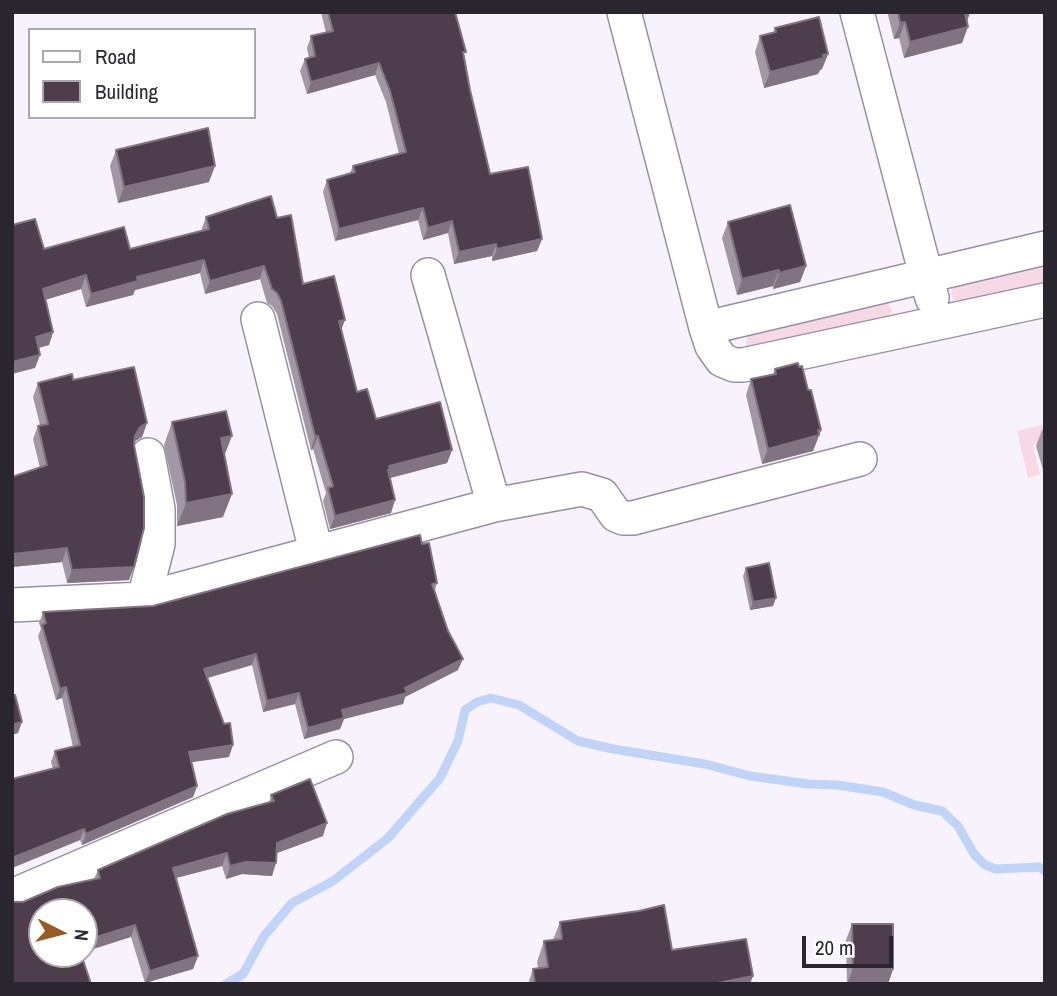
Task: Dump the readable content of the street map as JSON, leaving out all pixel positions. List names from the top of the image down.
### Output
{
  "legend": ["Road", "Building"],
  "scale_bar": "20 m",
  "north": "right"
}
